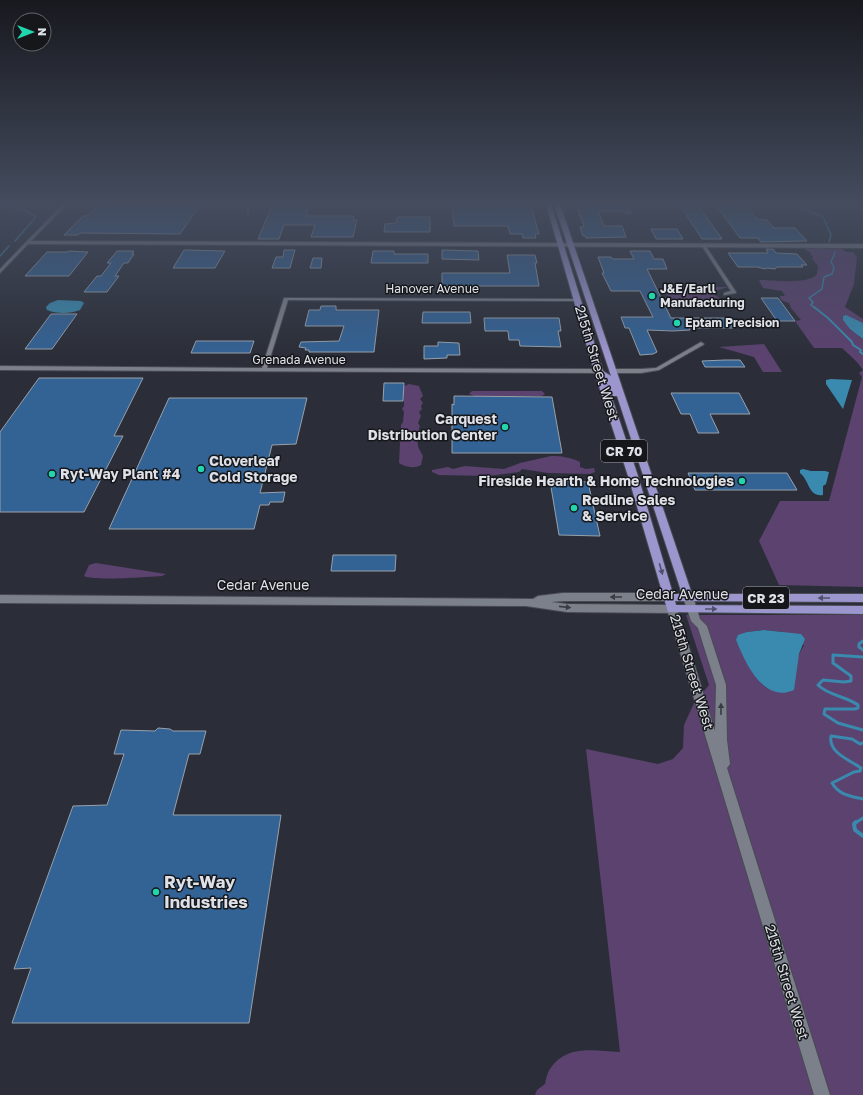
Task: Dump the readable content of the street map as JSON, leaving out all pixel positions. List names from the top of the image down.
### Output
{
  "streets": {
    "main road": [
      "215th Street West",
      "CR 70",
      "Cedar Avenue",
      "CR 23"
    ],
    "street": ["Hanover Avenue", "Grenada Avenue"]
  },
  "crossings": [
    ["Hanover Avenue", "Grenada Avenue"],
    ["Hanover Avenue", "215th Street West"],
    ["Grenada Avenue", "215th Street West"],
    ["215th Street West", "Cedar Avenue"]
  ],
  "places": [
    "J&E/Earll Manufacturing",
    "Eptam Precision",
    "Carquest Distribution Center",
    "Cloverleaf Cold Storage",
    "Ryt-Way Plant #4",
    "Fireside Hearth & Home Technologies",
    "Redline Sales & Service",
    "Ryt-Way Industries"
  ],
  "north": "right"
}
